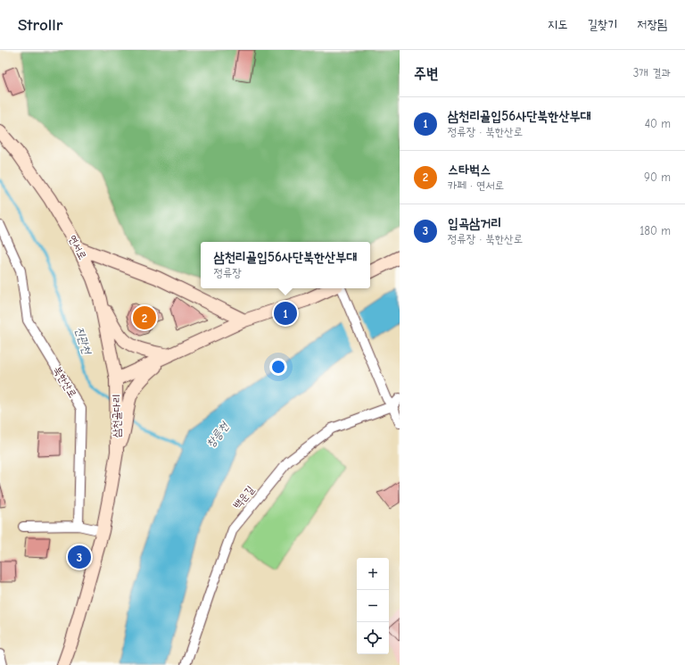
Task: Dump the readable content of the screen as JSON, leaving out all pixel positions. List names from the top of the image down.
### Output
{
  "streets": {
    "main road": ["연서로", "삼천골다리"],
    "street": ["북한산로", "백운길"]
  },
  "crossings": [
    ["연서로", "삼천골다리"]
  ],
  "water": ["진관천", "창릉천"],
  "page": {
    "header": "Strollr",
    "nav": ["지도", "길찾기", "저장됨"],
    "heading": ["주변", "3개 결과"],
    "list": [
      {
        "mark": "1",
        "name": "삼천리골입56사단북한산부대",
        "note": "정류장 · 북한산로",
        "value": "40 m"
      },
      {
        "mark": "2",
        "name": "스타벅스",
        "note": "카페 · 연서로",
        "value": "90 m"
      },
      {
        "mark": "3",
        "name": "입곡삼거리",
        "note": "정류장 · 북한산로",
        "value": "180 m"
      }
    ],
    "popup": ["삼천리골입56사단북한산부대", "정류장"],
    "pins": ["1", "2", "3"],
    "map_buttons": ["+", "−"]
  }
}
